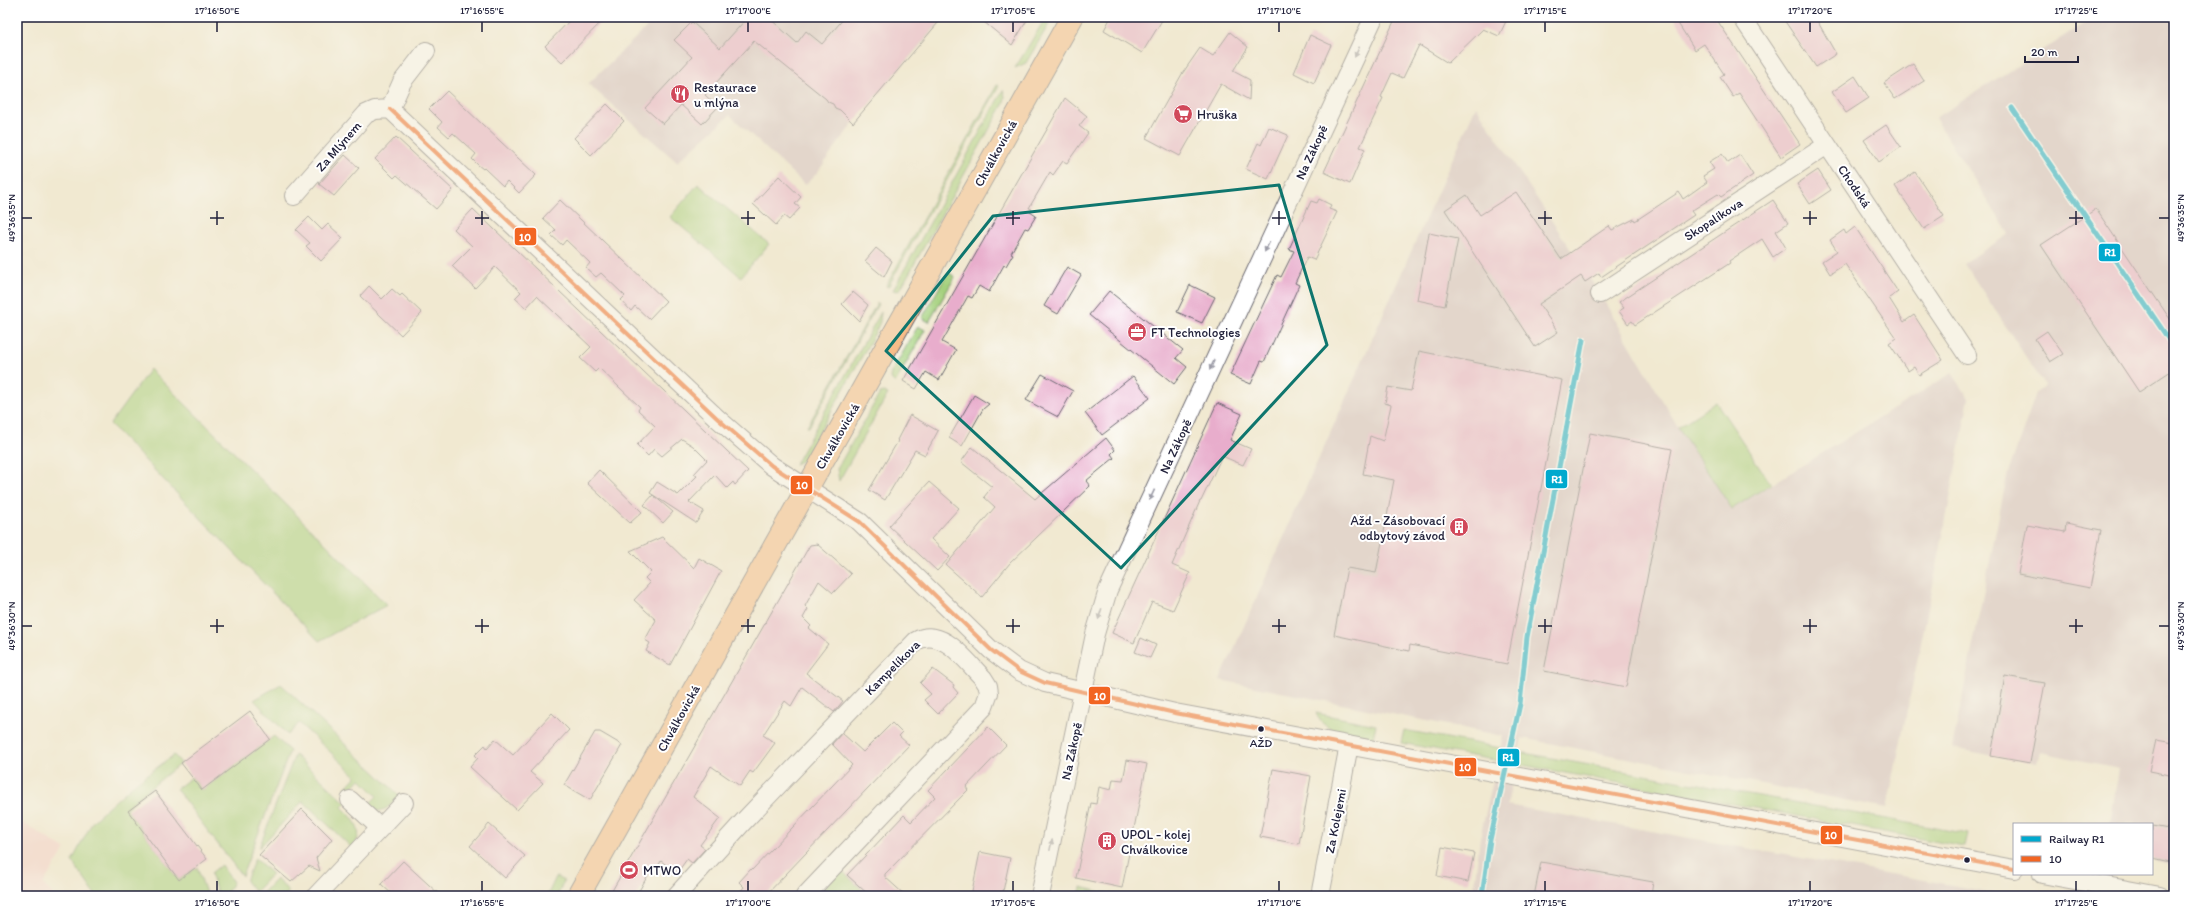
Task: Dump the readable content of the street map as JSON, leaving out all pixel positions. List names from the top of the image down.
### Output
{
  "streets": {
    "main road": ["Chválkovická"],
    "street": [
      "Za Mlýnem",
      "Na Zákopě",
      "Chodská",
      "Skopalíkova",
      "Kampelíkova",
      "Za Kolejemi"
    ]
  },
  "crossings": [
    ["Chodská", "Skopalíkova"]
  ],
  "places": {
    "restaurant": ["Restaurace u mlýna"],
    "supermarket": ["Hruška"],
    "office": ["FT Technologies"],
    "building": ["Ažd - Zásobovací odbytový závod", "UPOL - kolej Chválkovice"],
    "other": ["AŽD"],
    "sports": ["MTWO"]
  },
  "lines": ["rail line R1", "transit line 10"],
  "legend": ["Railway R1", "10"],
  "scale_bar": "20 m",
  "coordinates": [
    "17°16'50\"E",
    "17°16'55\"E",
    "17°17'00\"E",
    "17°17'05\"E",
    "17°17'10\"E",
    "17°17'15\"E",
    "17°17'20\"E",
    "17°17'25\"E",
    "49°36'35\"N",
    "49°36'30\"N"
  ]
}
